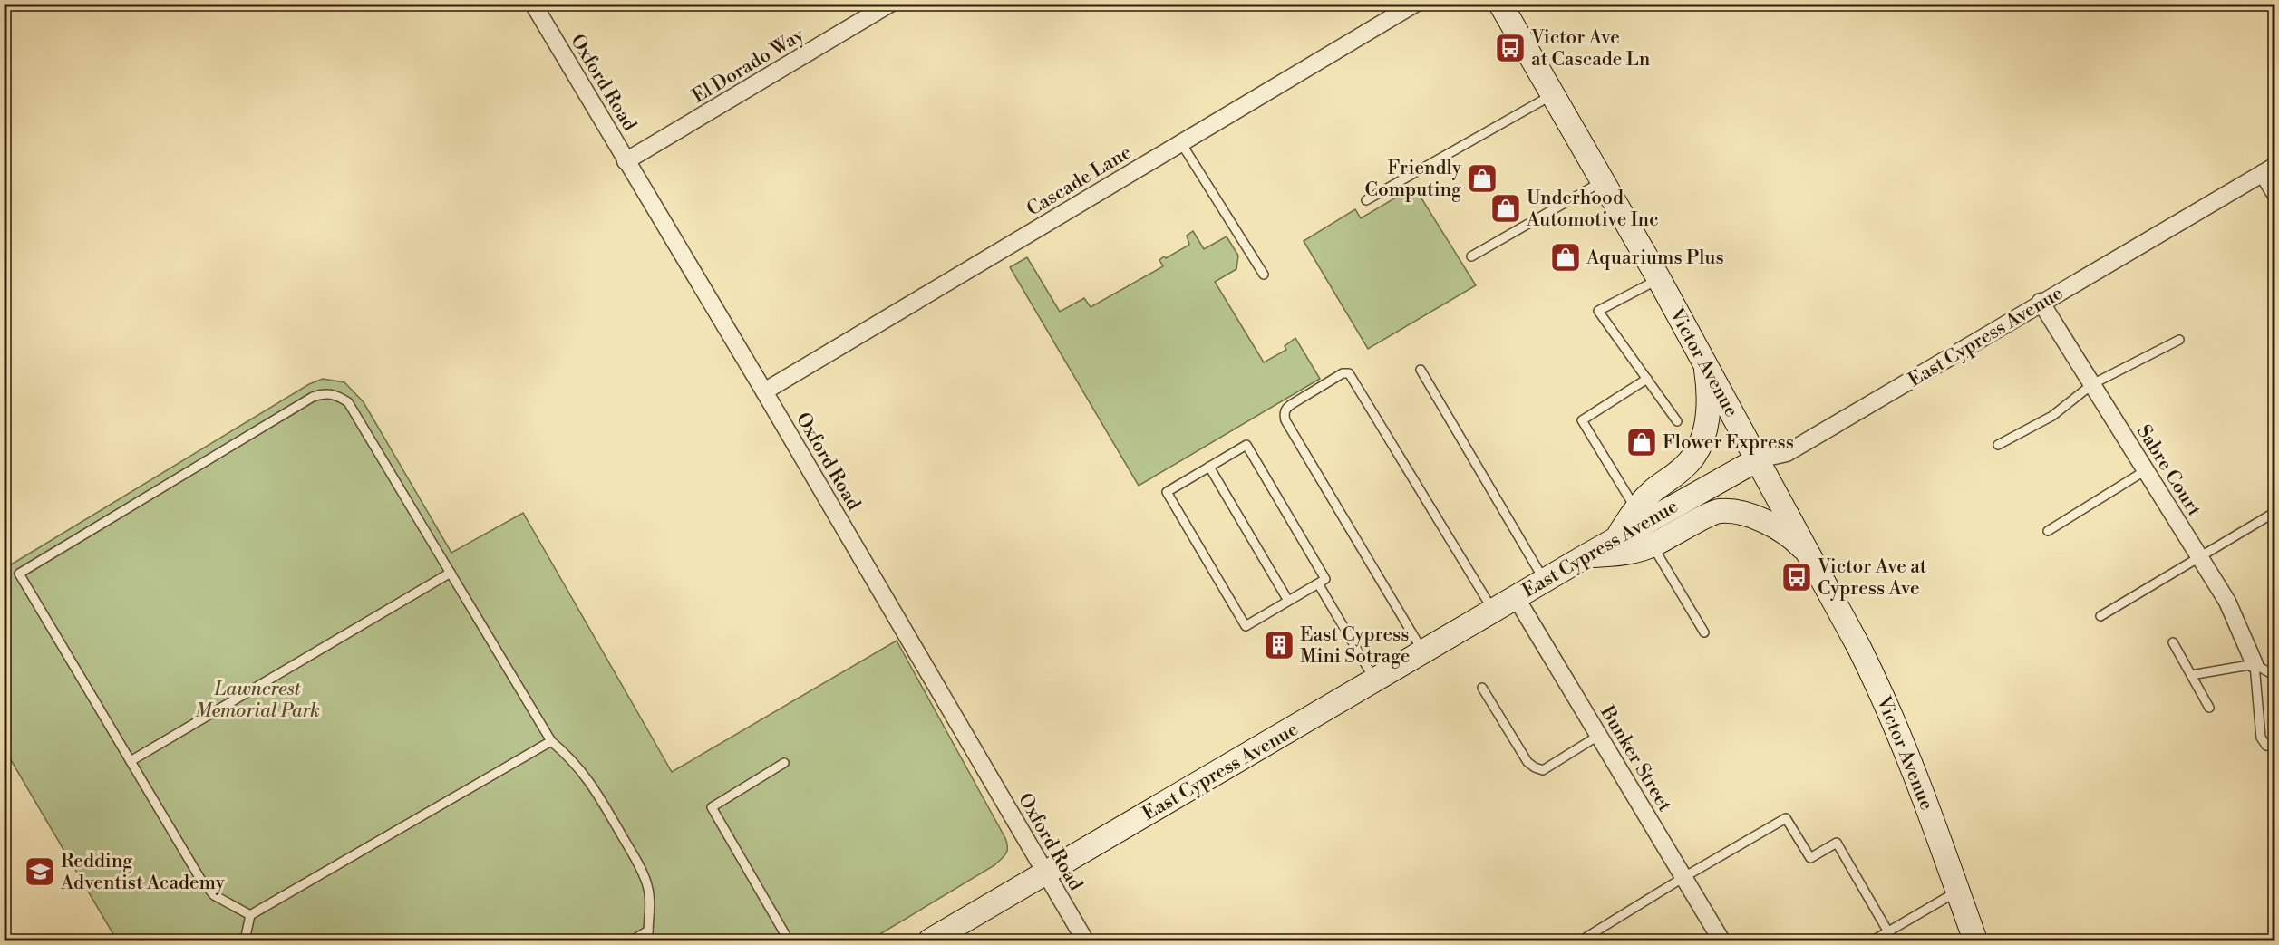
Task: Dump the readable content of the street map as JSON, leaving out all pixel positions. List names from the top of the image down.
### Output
{
  "streets": {
    "main road": ["East Cypress Avenue", "Victor Avenue"],
    "street": [
      "El Dorado Way",
      "Oxford Road",
      "Cascade Lane",
      "Sabre Court",
      "Bunker Street"
    ]
  },
  "crossings": [
    ["El Dorado Way", "Oxford Road"],
    ["Oxford Road", "Cascade Lane"],
    ["Oxford Road", "East Cypress Avenue"],
    ["East Cypress Avenue", "Victor Avenue"],
    ["East Cypress Avenue", "Sabre Court"],
    ["East Cypress Avenue", "Bunker Street"]
  ],
  "parks": ["Lawncrest Memorial Park"],
  "places": {
    "bus stop": ["Victor Ave at Cascade Ln", "Victor Ave at Cypress Ave"],
    "shop": [
      "Friendly Computing",
      "Underhood Automotive Inc",
      "Aquariums Plus",
      "Flower Express"
    ],
    "building": ["East Cypress Mini Sotrage"],
    "school or university": ["Redding Adventist Academy"]
  }
}
